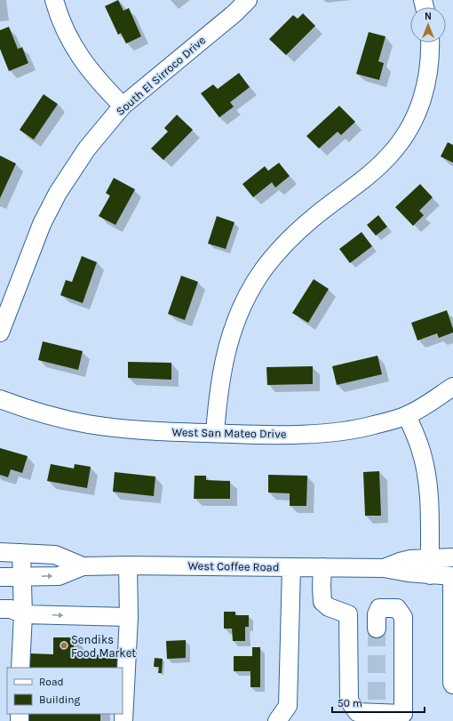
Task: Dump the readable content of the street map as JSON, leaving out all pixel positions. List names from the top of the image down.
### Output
{
  "streets": {
    "street": ["South El Sirroco Drive", "West San Mateo Drive", "West Coffee Road"]
  },
  "places": ["Sendiks Food Market"],
  "legend": ["Road", "Building"],
  "scale_bar": "50 m",
  "north": "top"
}
